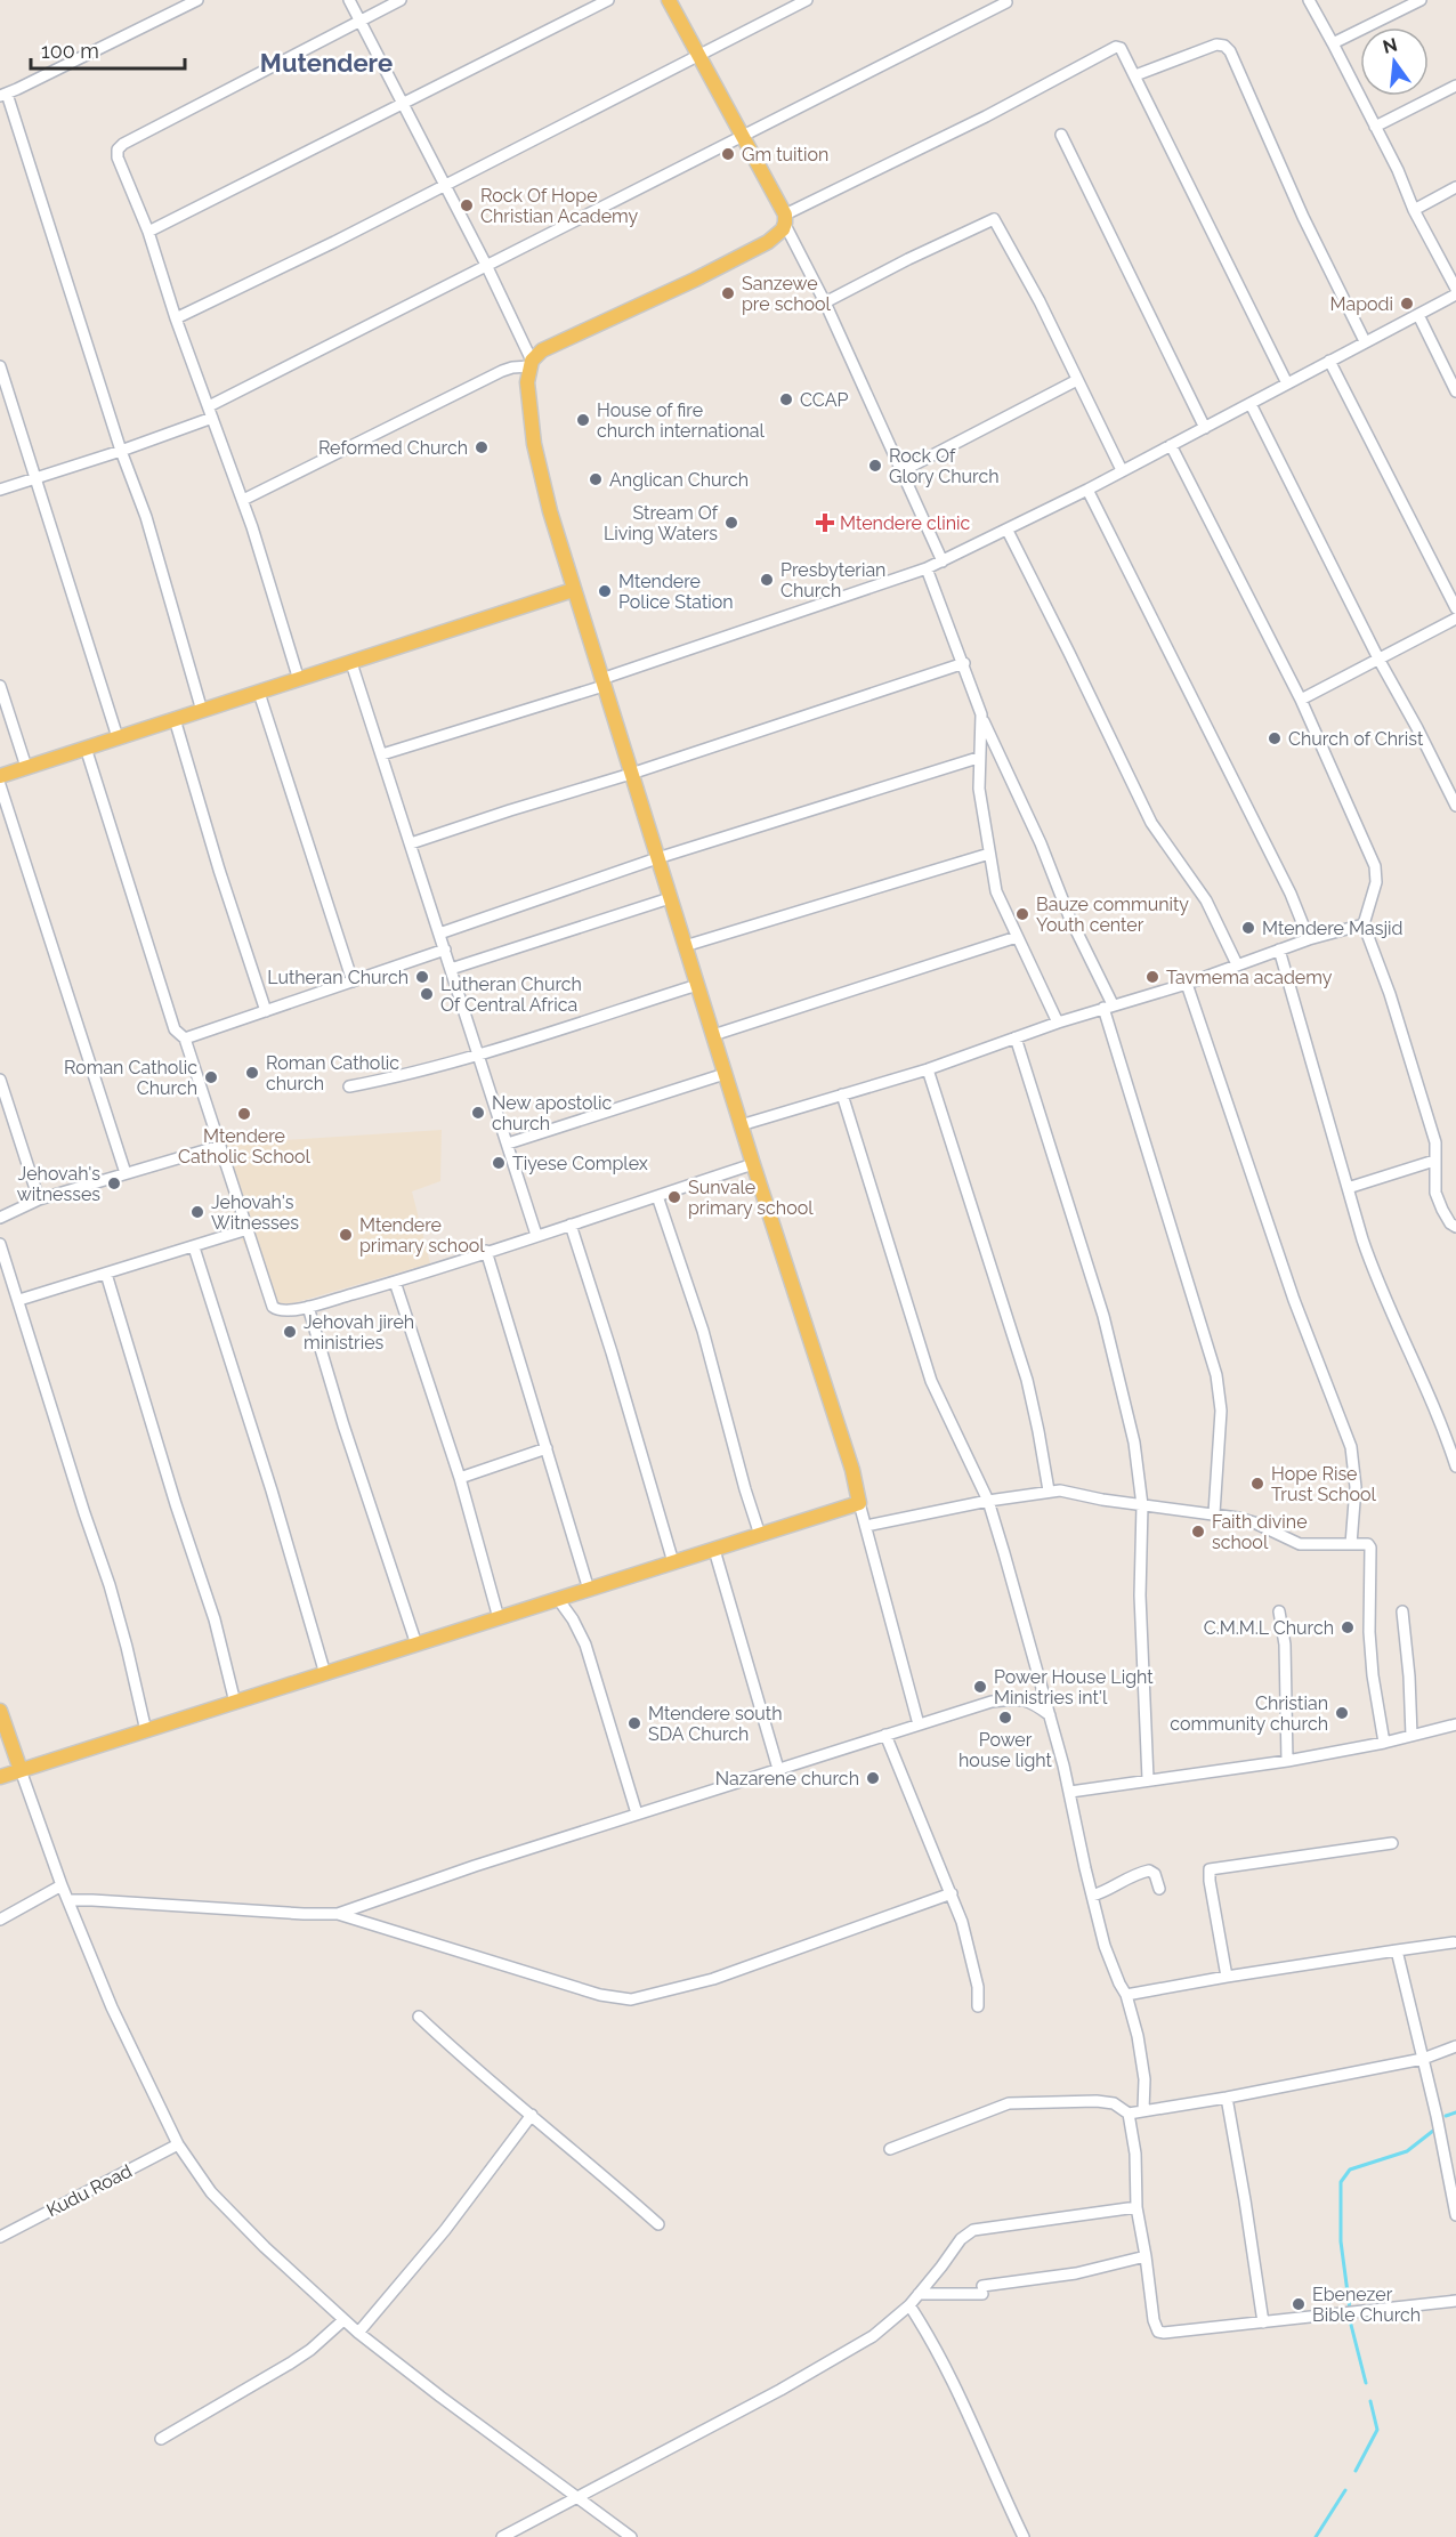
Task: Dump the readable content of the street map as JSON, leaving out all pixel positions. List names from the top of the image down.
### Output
{
  "streets": {
    "street": ["Kudu Road"]
  },
  "districts": ["Mutendere"],
  "places": {
    "other": [
      "Gm tuition",
      "Rock Of Hope Christian Academy",
      "Sanzewe pre school",
      "Mapodi",
      "CCAP",
      "House of fire church international",
      "Reformed Church",
      "Rock Of Glory Church",
      "Anglican Church",
      "Stream Of Living Waters",
      "Presbyterian Church",
      "Mtendere Police Station",
      "Church of Christ",
      "Bauze community Youth center",
      "Mtendere Masjid",
      "Lutheran Church",
      "Tavmema academy",
      "Lutheran Church Of Central Africa",
      "Roman Catholic church",
      "Roman Catholic Church",
      "New apostolic church",
      "Mtendere Catholic School",
      "Tiyese Complex",
      "Jehovah's witnesses",
      "Sunvale primary school",
      "Jehovah's Witnesses",
      "Mtendere primary school",
      "Jehovah jireh ministries",
      "Hope Rise Trust School",
      "Faith divine school",
      "C.M.M.L Church",
      "Power House Light Ministries int'l",
      "Christian community church",
      "Power house light",
      "Mtendere south SDA Church",
      "Nazarene church",
      "Ebenezer Bible Church"
    ],
    "health": ["Mtendere clinic"]
  },
  "scale_bar": "100 m",
  "north": "top"
}
